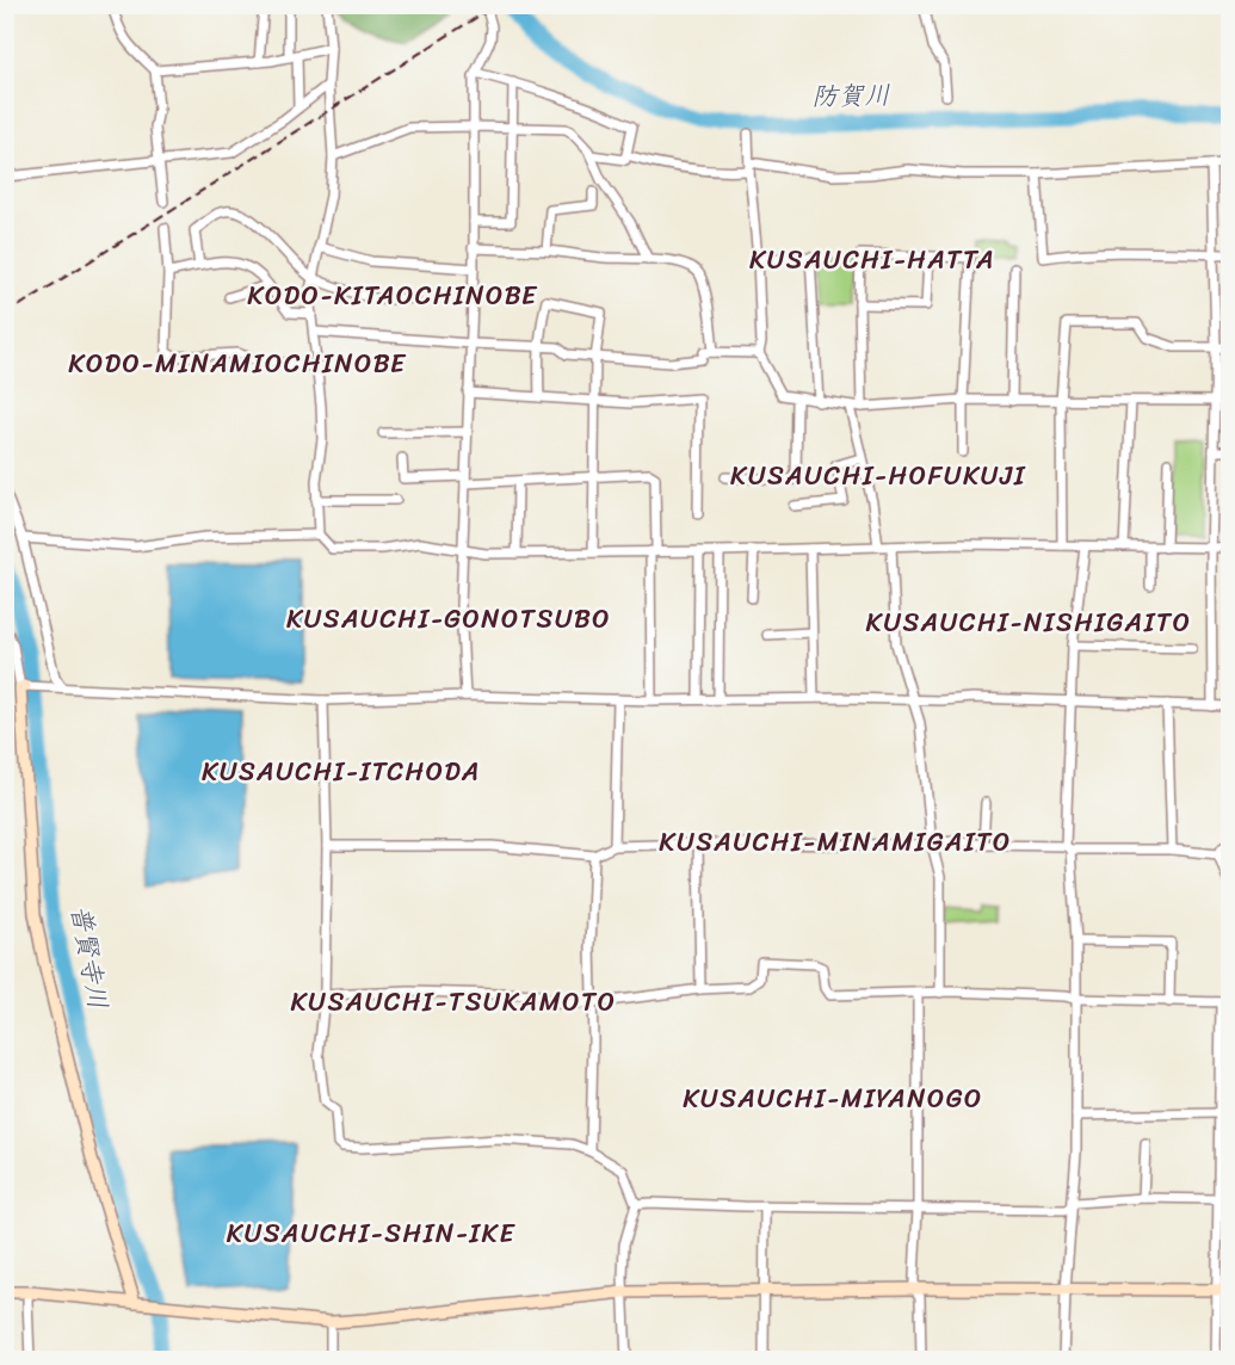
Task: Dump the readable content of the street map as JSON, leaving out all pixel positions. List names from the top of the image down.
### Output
{
  "districts": [
    "KUSAUCHI-HATTA",
    "KODO-KITAOCHINOBE",
    "KODO-MINAMIOCHINOBE",
    "KUSAUCHI-HOFUKUJI",
    "KUSAUCHI-GONOTSUBO",
    "KUSAUCHI-NISHIGAITO",
    "KUSAUCHI-ITCHODA",
    "KUSAUCHI-MINAMIGAITO",
    "KUSAUCHI-TSUKAMOTO",
    "KUSAUCHI-MIYANOGO",
    "KUSAUCHI-SHIN-IKE"
  ],
  "water": ["防賀川", "普賢寺川"]
}
